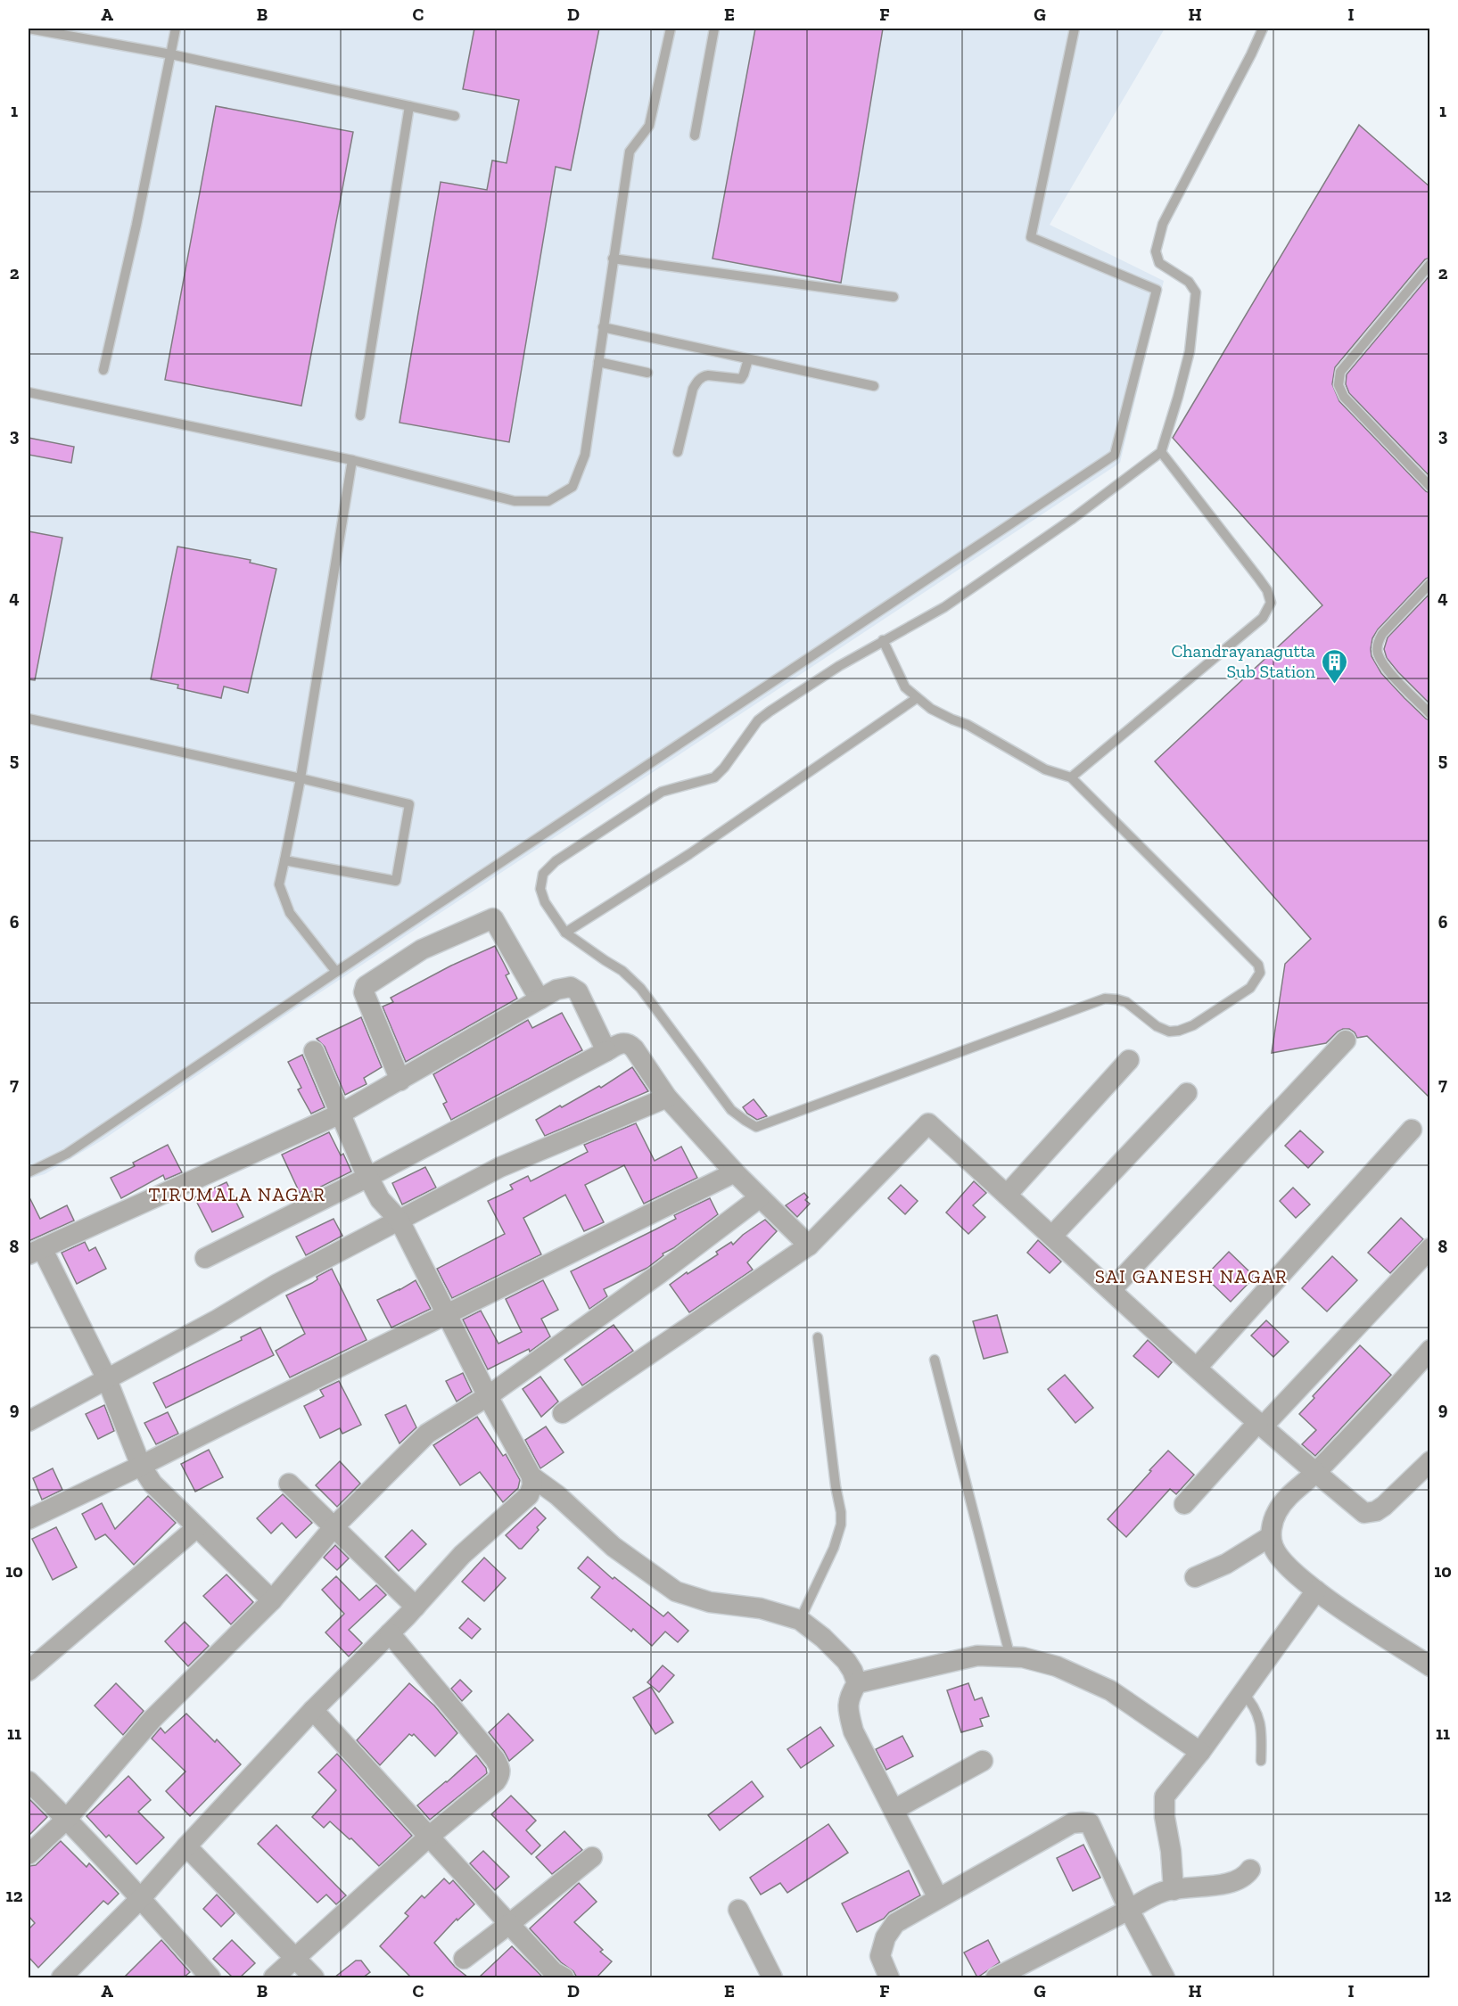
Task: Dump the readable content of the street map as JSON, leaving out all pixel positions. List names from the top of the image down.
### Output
{
  "districts": ["TIRUMALA NAGAR", "SAI GANESH NAGAR"],
  "places": {
    "building": ["Chandrayanagutta Sub Station"]
  },
  "grid": {
    "columns": [
      "A",
      "B",
      "C",
      "D",
      "E",
      "F",
      "G",
      "H",
      "I"
    ],
    "rows": [
      "1",
      "2",
      "3",
      "4",
      "5",
      "6",
      "7",
      "8",
      "9",
      "10",
      "11",
      "12"
    ]
  }
}
